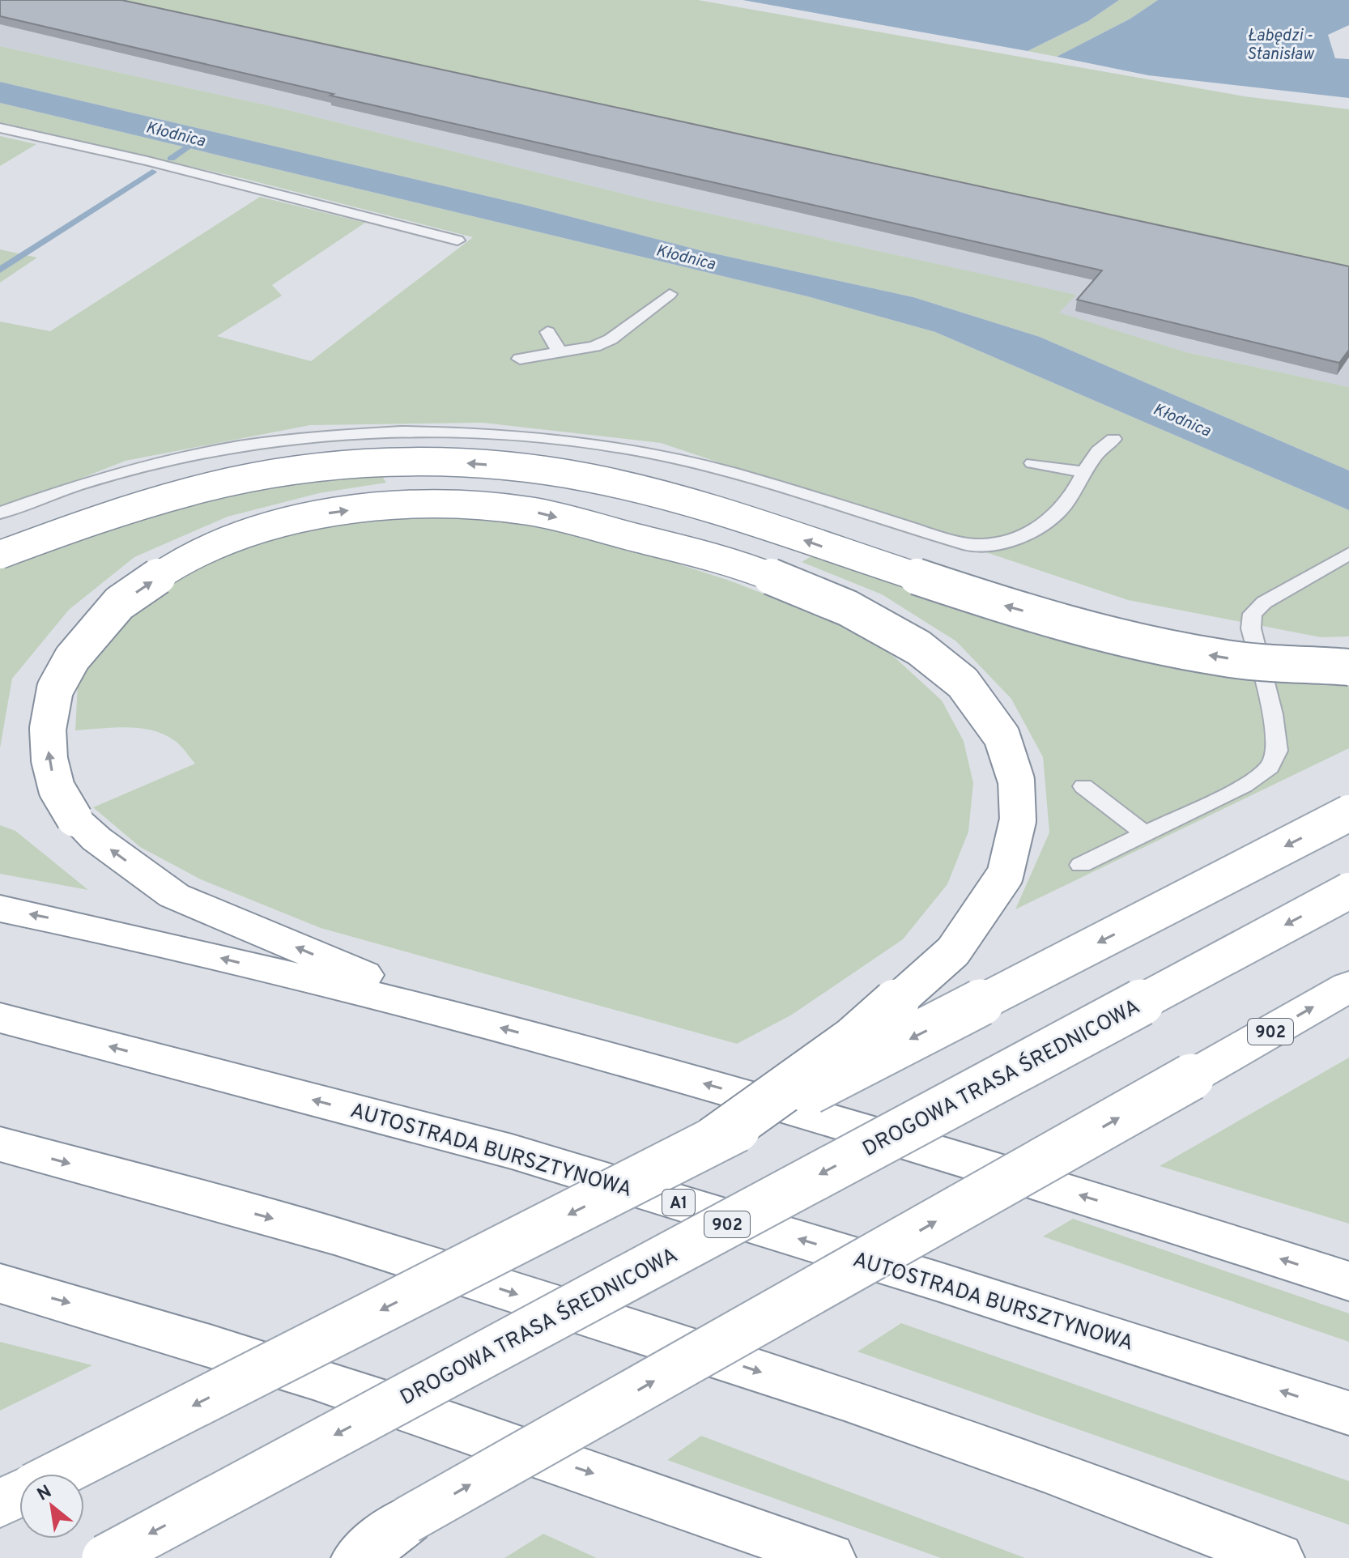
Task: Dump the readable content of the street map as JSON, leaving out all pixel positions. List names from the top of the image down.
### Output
{
  "streets": {
    "main road": [
      "902",
      "DROGOWA TRASA ŚREDNICOWA",
      "AUTOSTRADA BURSZTYNOWA",
      "A1"
    ]
  },
  "water": ["Łabędzi - Stanisław", "Kłodnica"],
  "north": "top left"
}
